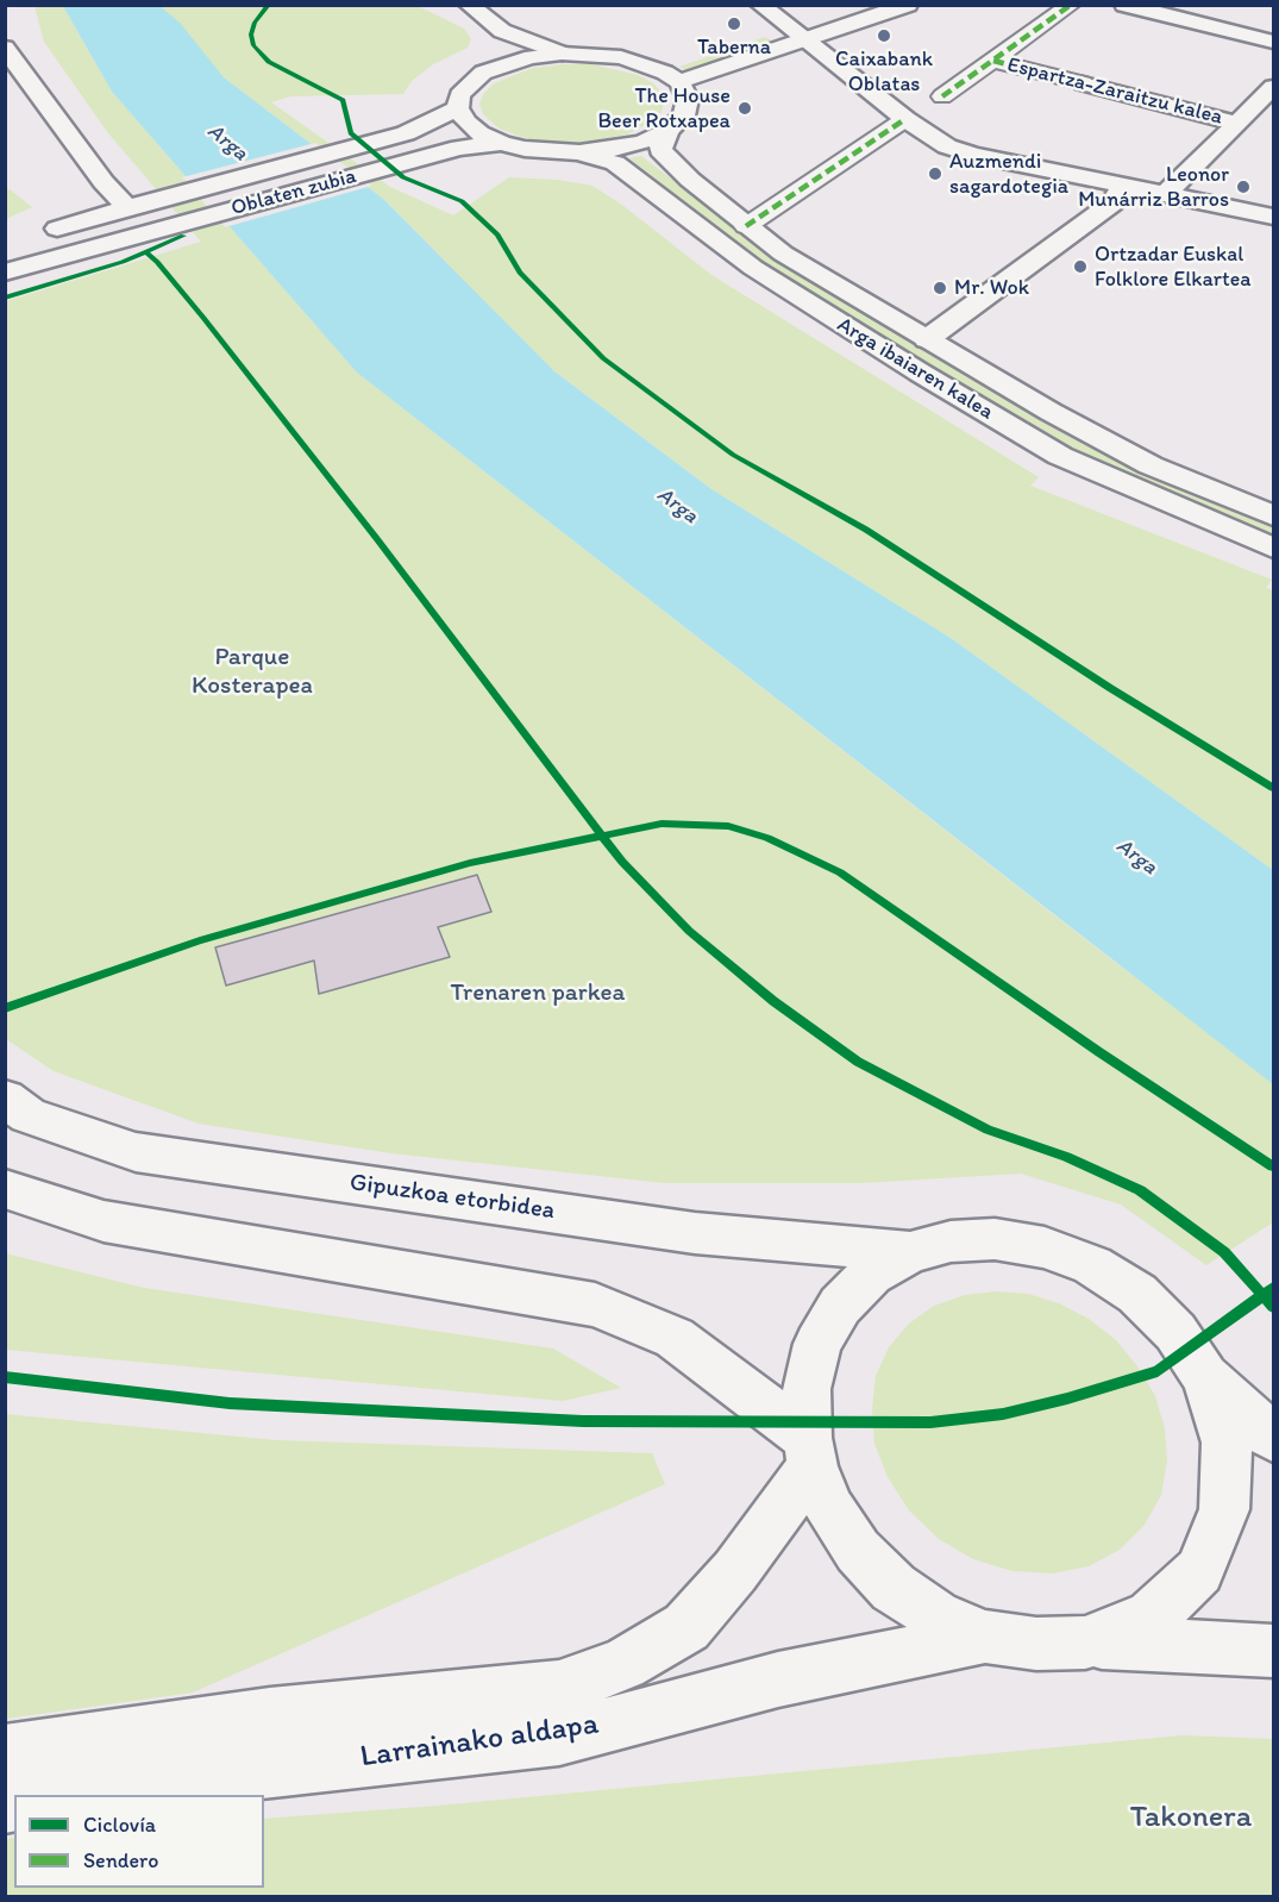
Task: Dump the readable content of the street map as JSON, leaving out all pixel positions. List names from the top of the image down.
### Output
{
  "streets": {
    "street": [
      "Espartza-Zaraitzu kalea",
      "Oblaten zubia",
      "Arga ibaiaren kalea",
      "Gipuzkoa etorbidea",
      "Larrainako aldapa"
    ]
  },
  "water": ["Arga"],
  "parks": ["Parque Kosterapea", "Trenaren parkea", "Takonera"],
  "places": [
    "Taberna",
    "Caixabank Oblatas",
    "The House Beer Rotxapea",
    "Auzmendi sagardotegia",
    "Leonor Munárriz Barros",
    "Ortzadar Euskal Folklore Elkartea",
    "Mr. Wok"
  ],
  "legend": ["Ciclovía", "Sendero"]
}
